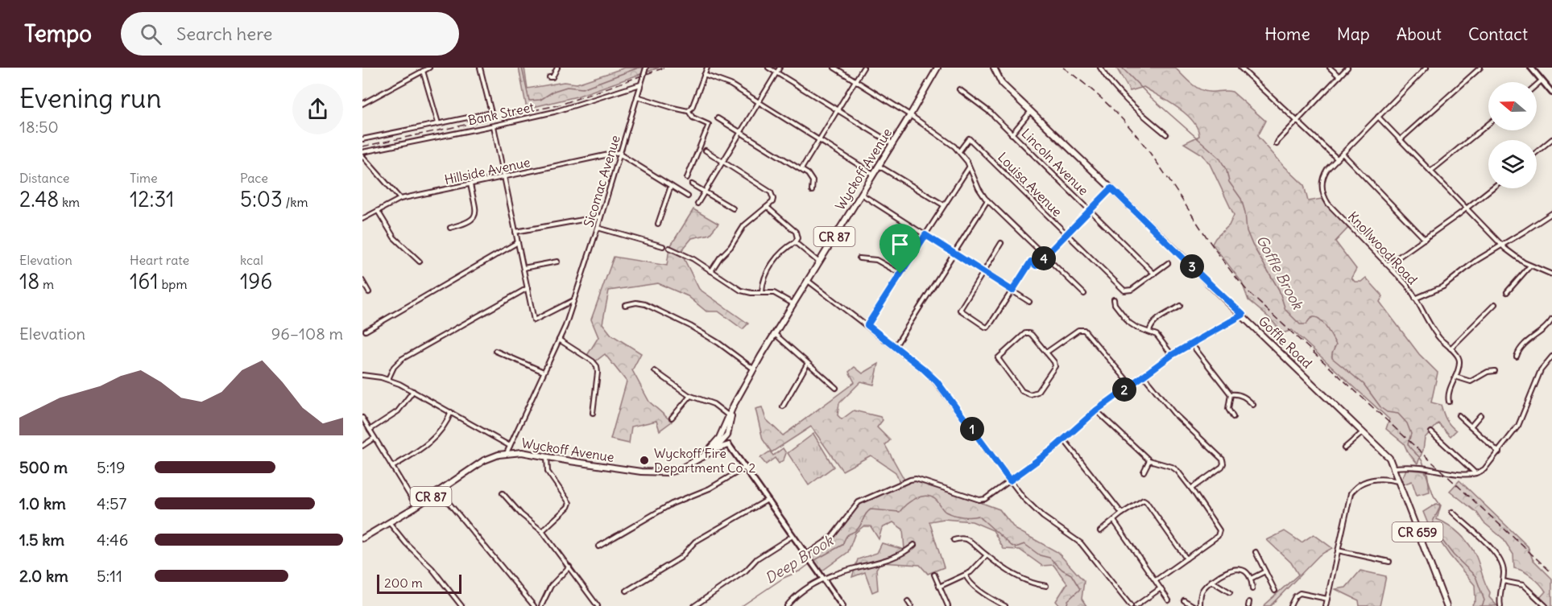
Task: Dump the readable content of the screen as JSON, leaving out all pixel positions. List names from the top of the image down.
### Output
{
  "streets": {
    "main road": [
      "Wyckoff Avenue",
      "CR 87",
      "Goffle Road",
      "CR 659"
    ],
    "street": [
      "Bank Street",
      "Lincoln Avenue",
      "Hillside Avenue",
      "Sicomac Avenue",
      "Louisa Avenue",
      "Knollwood Road"
    ]
  },
  "crossings": [
    ["Bank Street", "Sicomac Avenue"],
    ["Lincoln Avenue", "Louisa Avenue"],
    ["Wyckoff Avenue", "Sicomac Avenue"],
    ["Hillside Avenue", "Sicomac Avenue"]
  ],
  "water": ["Goffle Brook", "Deep Brook"],
  "places": ["Wyckoff Fire Department Co. 2"],
  "scale_bar": "200 m",
  "north": "left",
  "page": {
    "header": "Tempo",
    "search": "Search here",
    "nav": [
      "Home",
      "Map",
      "About",
      "Contact"
    ],
    "heading": ["Evening run", "18:50"],
    "stats": [
      ["Distance", "2.48 km"],
      ["Time", "12:31"],
      ["Pace", "5:03 /km"],
      ["Elevation", "18 m"],
      ["Heart rate", "161 bpm"],
      ["kcal", "196"]
    ],
    "pins": [
      "4",
      "3",
      "2",
      "1"
    ],
    "chart": ["Elevation", "96–108 m"],
    "list": [
      {
        "name": "500 m",
        "note": "5:19"
      },
      {
        "name": "1.0 km",
        "note": "4:57"
      },
      {
        "name": "1.5 km",
        "note": "4:46"
      },
      {
        "name": "2.0 km",
        "note": "5:11"
      }
    ],
    "scale": "200 m"
  }
}
